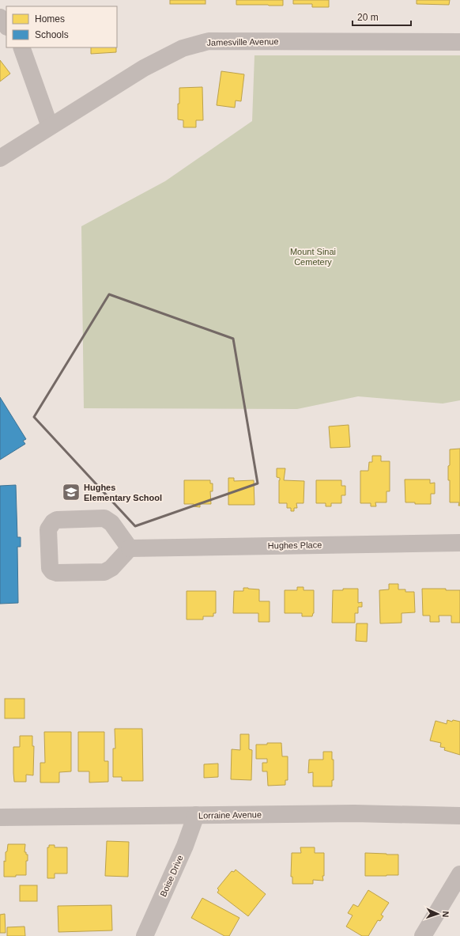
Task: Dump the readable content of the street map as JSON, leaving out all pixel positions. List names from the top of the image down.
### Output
{
  "streets": {
    "street": [
      "Jamesville Avenue",
      "Hughes Place",
      "Lorraine Avenue",
      "Boise Drive"
    ]
  },
  "crossings": [
    ["Lorraine Avenue", "Boise Drive"]
  ],
  "parks": ["Mount Sinai Cemetery"],
  "places": {
    "school or university": ["Hughes Elementary School"]
  },
  "legend": ["Homes", "Schools"],
  "scale_bar": "20 m",
  "north": "right"
}
